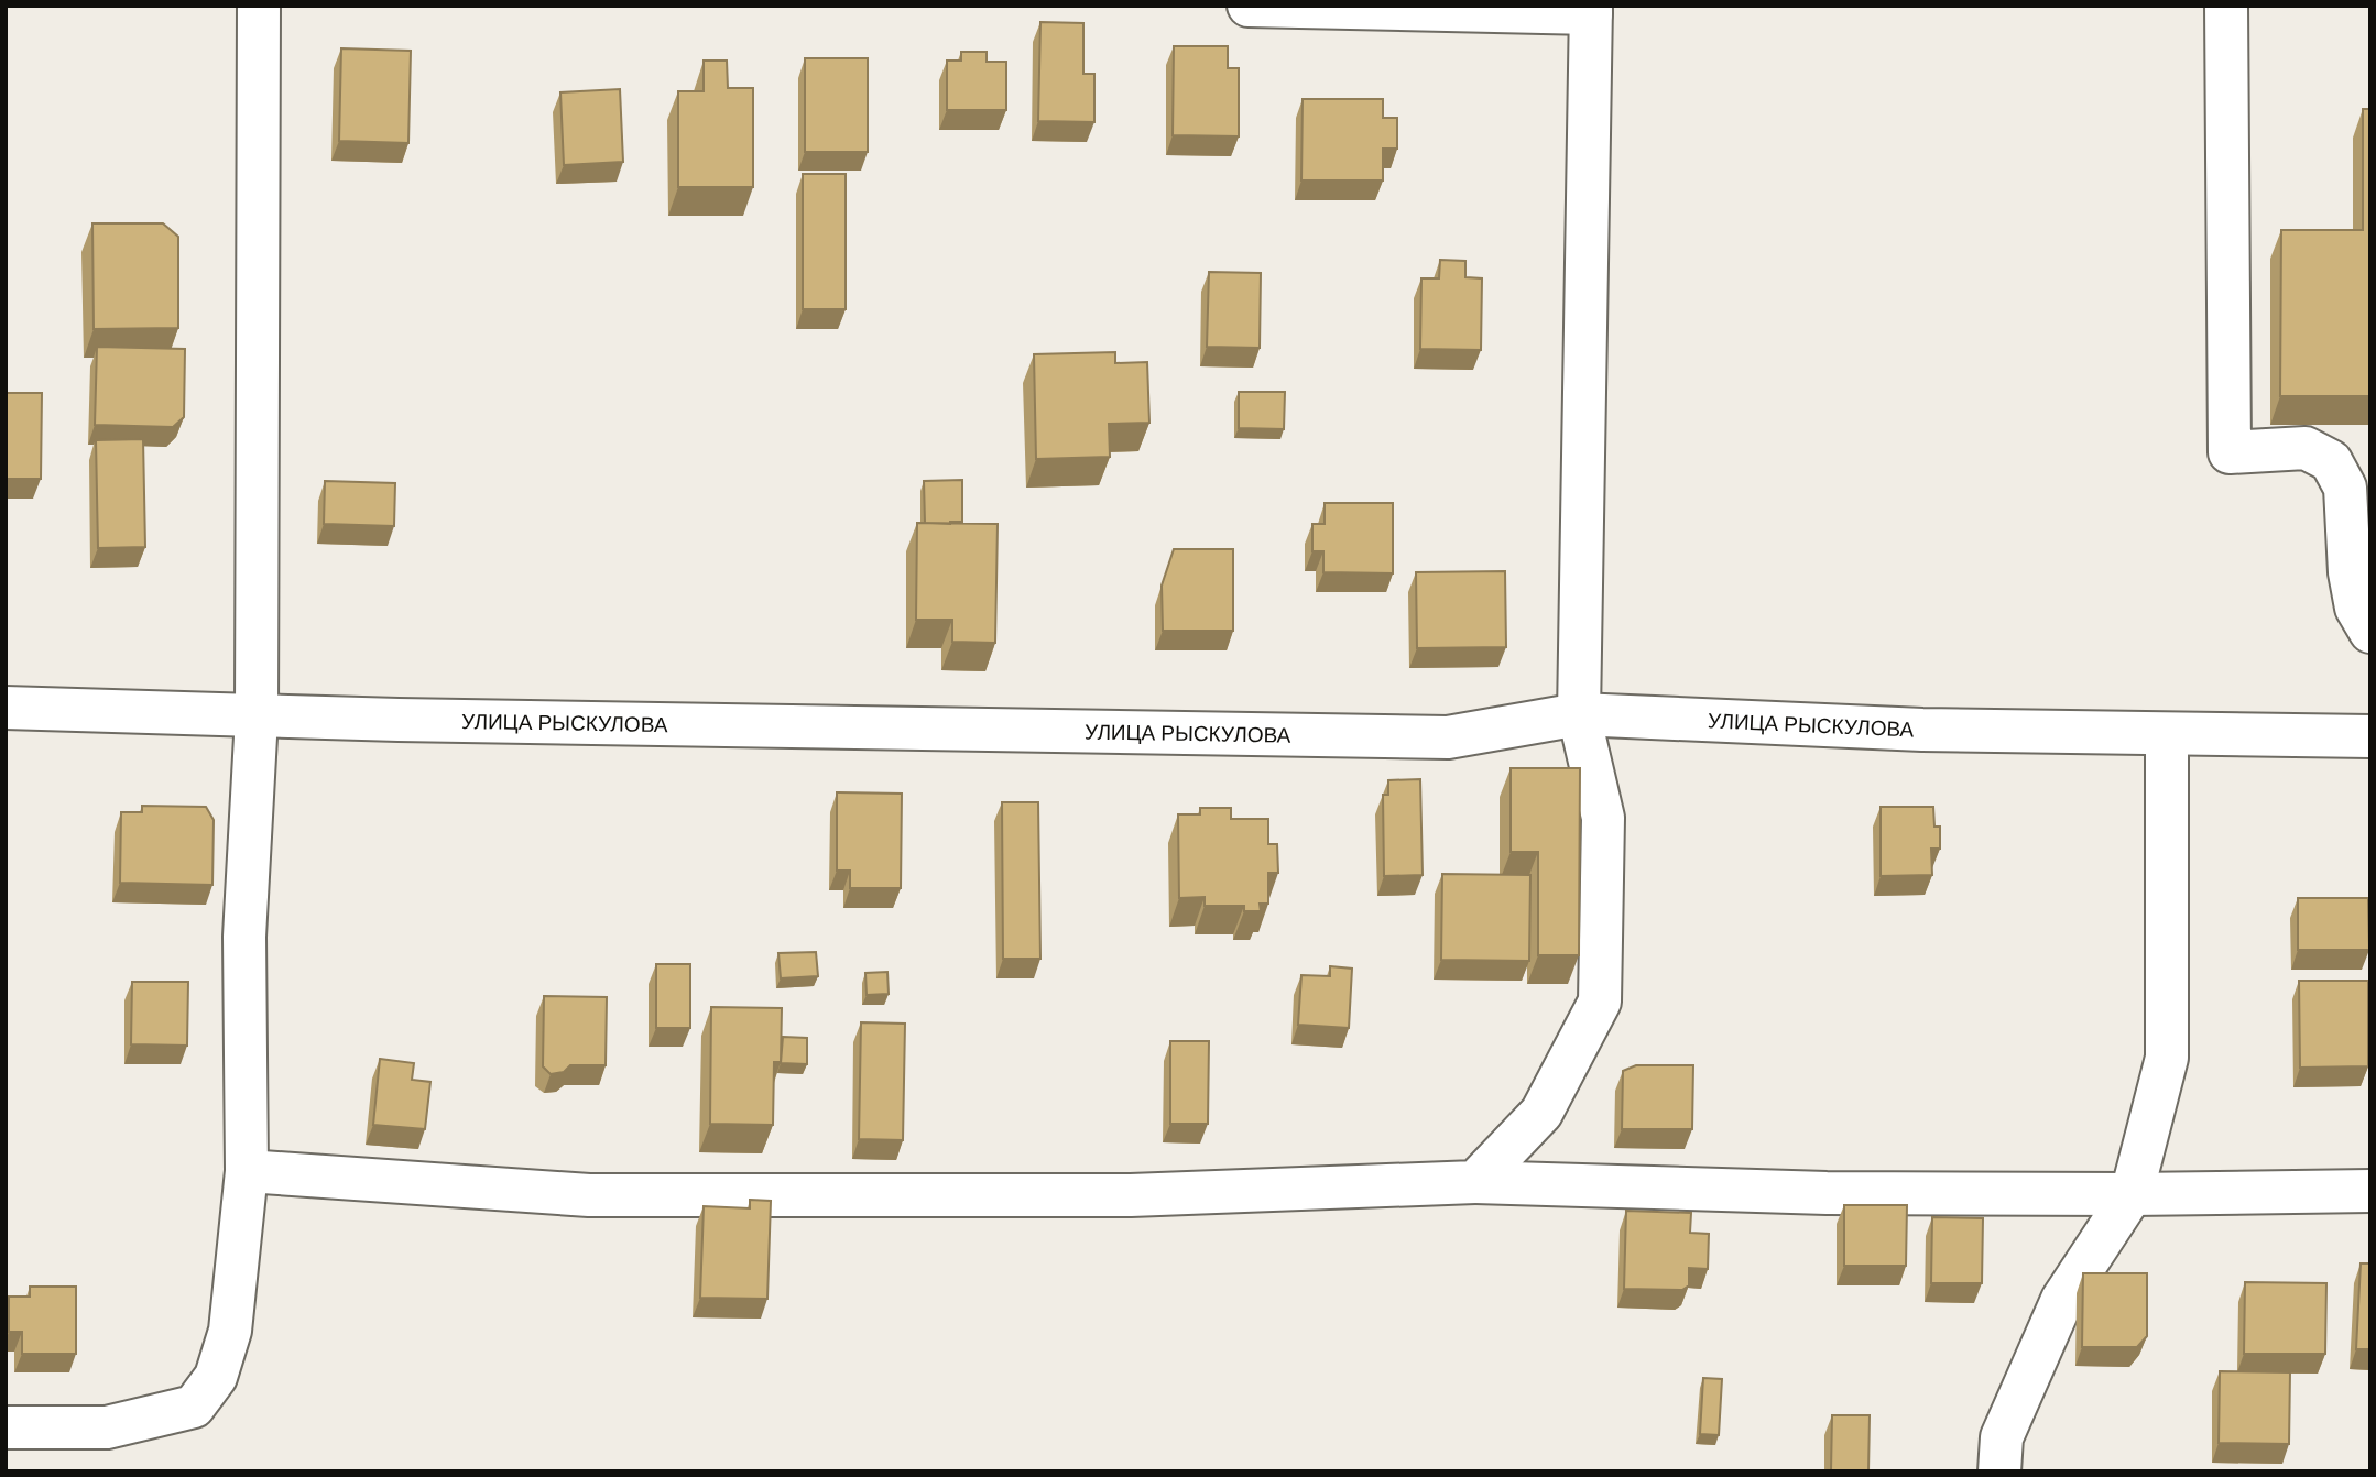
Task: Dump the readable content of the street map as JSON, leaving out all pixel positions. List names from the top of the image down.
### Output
{
  "streets": {
    "street": ["УЛИЦА РЫСКУЛОВА"]
  }
}
